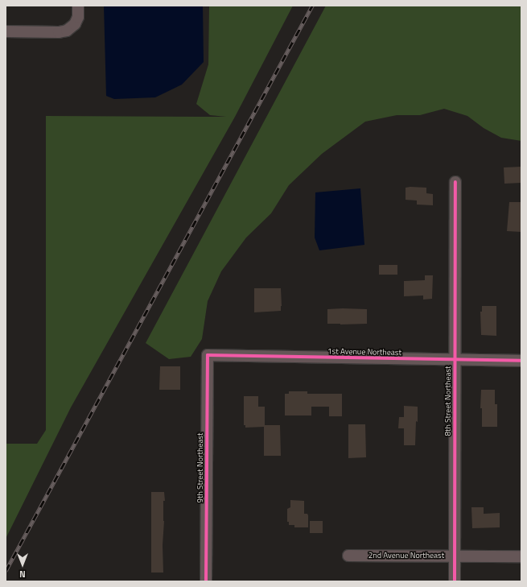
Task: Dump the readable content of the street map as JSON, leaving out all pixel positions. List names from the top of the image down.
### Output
{
  "streets": {
    "street": [
      "1st Avenue Northeast",
      "8th Street Northeast",
      "9th Street Northeast",
      "2nd Avenue Northeast"
    ]
  },
  "crossings": [
    ["1st Avenue Northeast", "8th Street Northeast"],
    ["1st Avenue Northeast", "9th Street Northeast"],
    ["8th Street Northeast", "2nd Avenue Northeast"]
  ],
  "north": "bottom"
}
